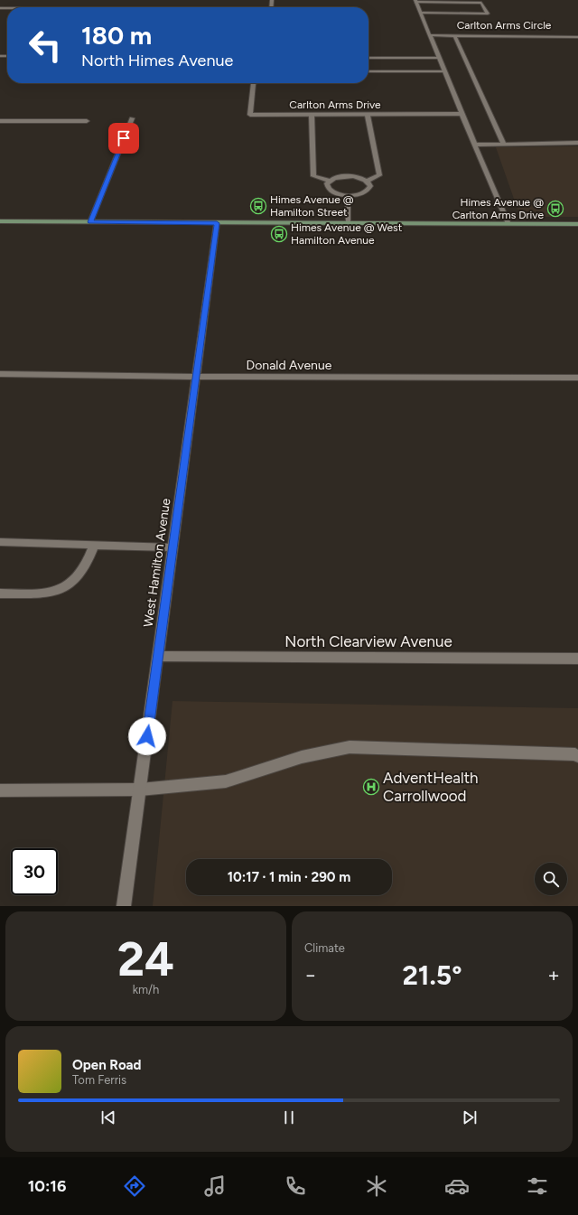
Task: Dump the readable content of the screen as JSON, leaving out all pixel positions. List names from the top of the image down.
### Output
{
  "streets": {
    "street": [
      "Carlton Arms Circle",
      "Carlton Arms Drive",
      "Donald Avenue",
      "West Hamilton Avenue",
      "North Clearview Avenue"
    ]
  },
  "crossings": [
    ["Donald Avenue", "West Hamilton Avenue"],
    ["West Hamilton Avenue", "North Clearview Avenue"]
  ],
  "places": {
    "bus stop": ["Himes Avenue @ Hamilton Street", "Himes Avenue @ Carlton Arms Drive", "Himes Avenue @ West Hamilton Avenue"],
    "hospital": ["AdventHealth Carrollwood"]
  },
  "page": {
    "turn": ["180 m", "North Himes Avenue"],
    "limit": "30",
    "trip": "10:17 · 1 min · 290 m",
    "tile": [
      ["24", "km/h"],
      "Climate"
    ],
    "heat": ["−", "21.5°", "+"],
    "song": ["Open Road", "Tom Ferris"],
    "tabs": "10:16"
  }
}
